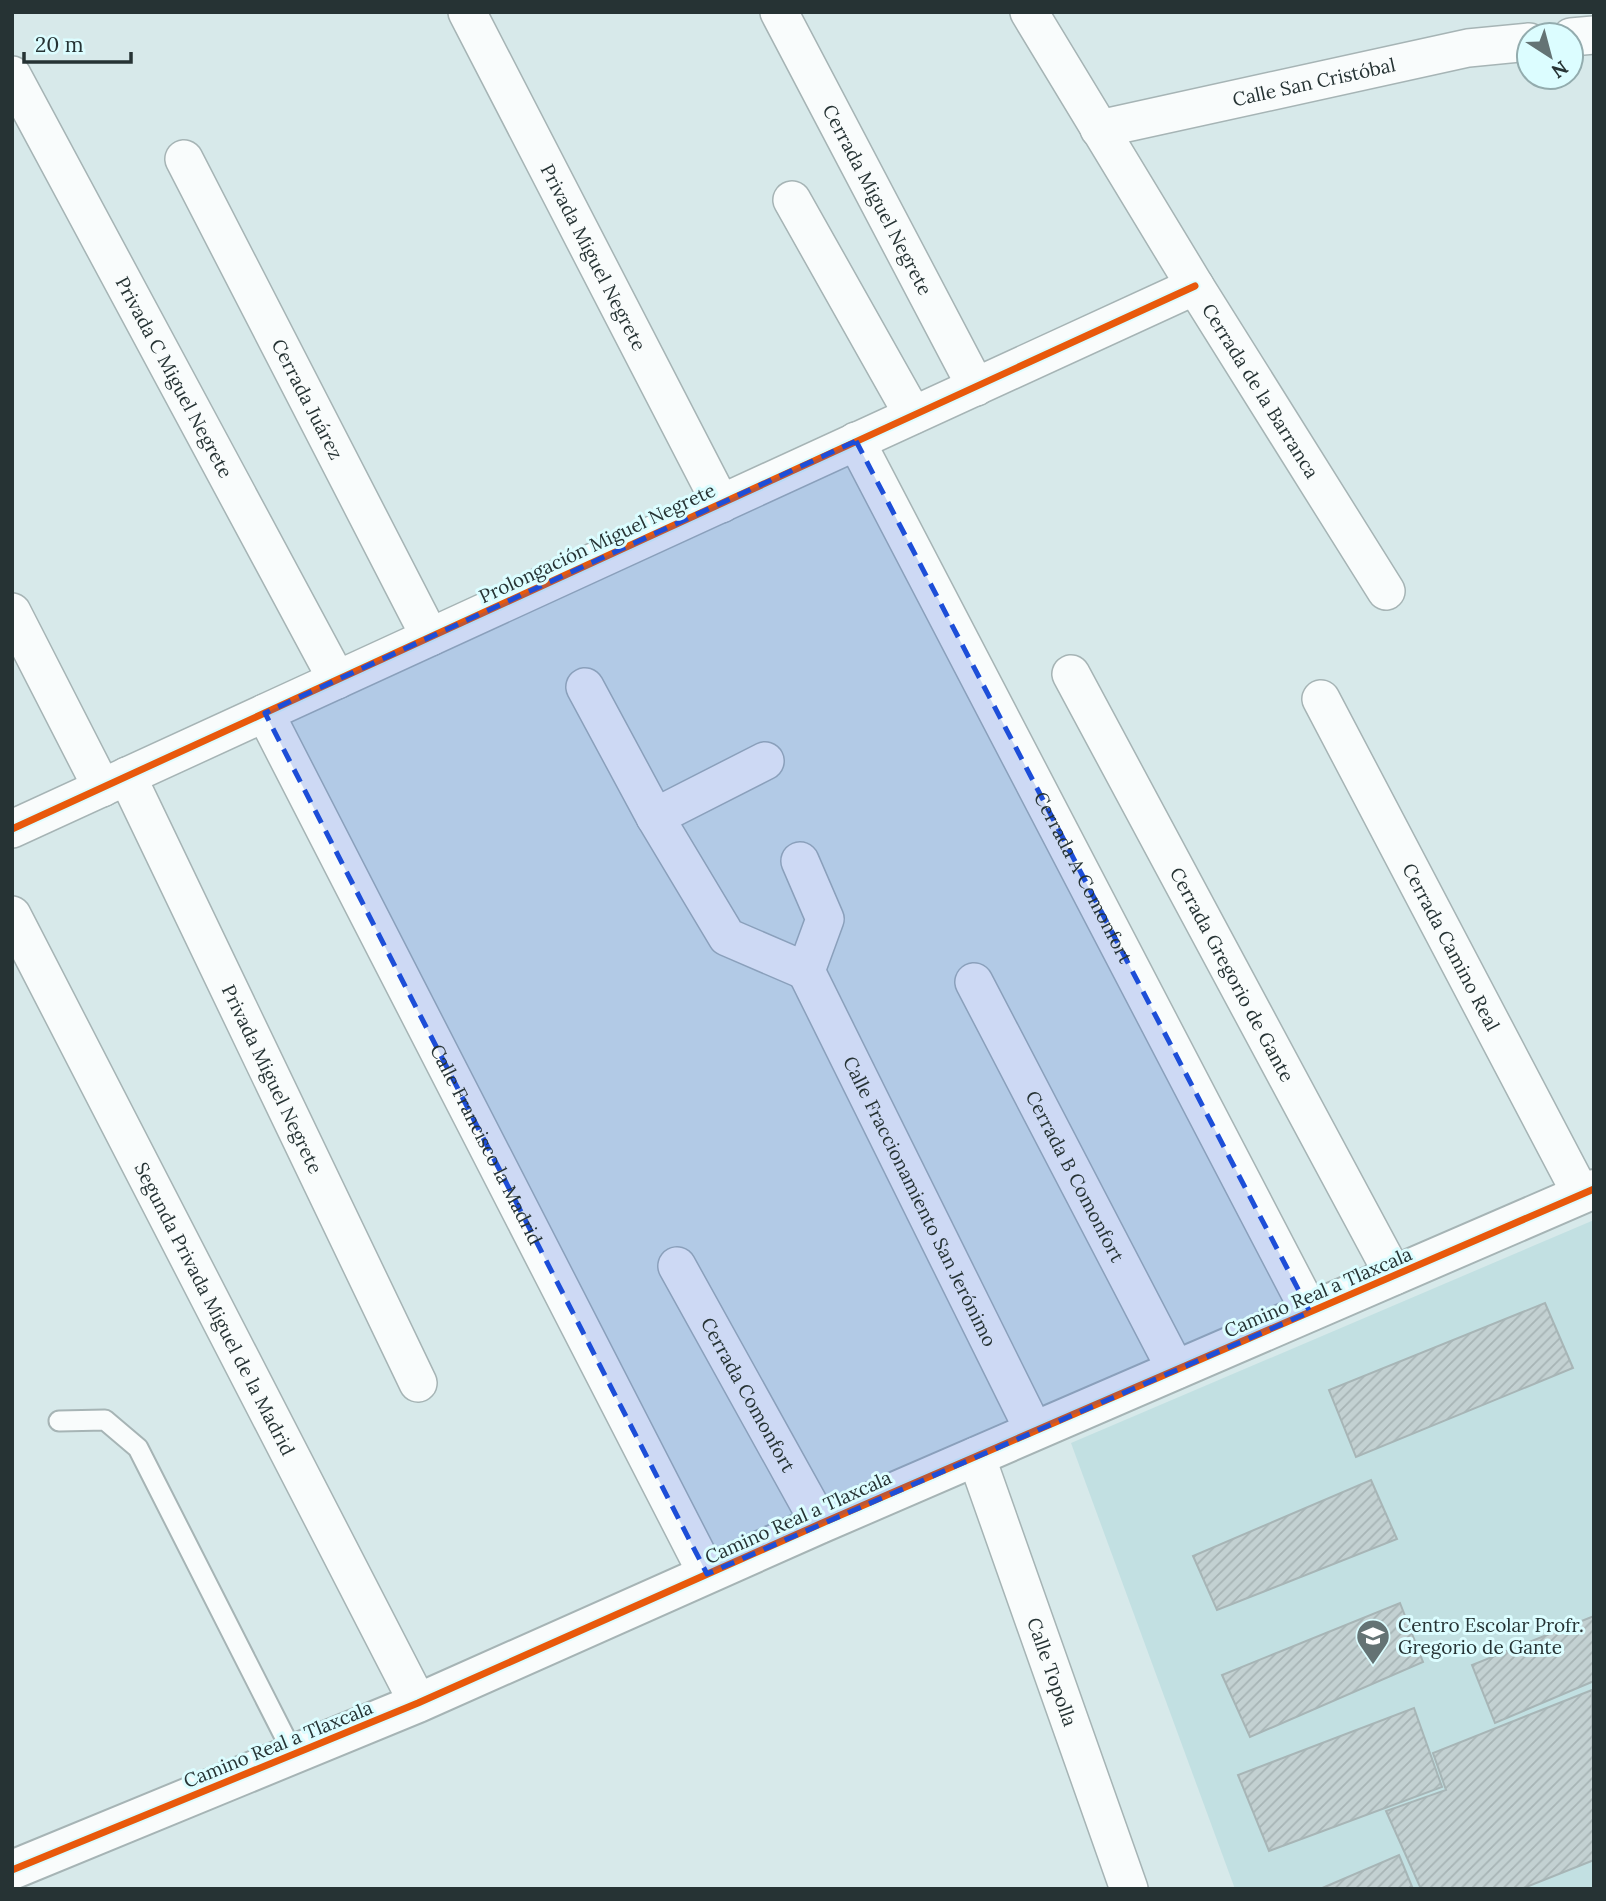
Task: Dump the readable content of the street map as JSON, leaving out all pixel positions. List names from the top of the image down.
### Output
{
  "streets": {
    "street": [
      "Calle San Cristóbal",
      "Cerrada Miguel Negrete",
      "Privada Miguel Negrete",
      "Privada C Miguel Negrete",
      "Cerrada de la Barranca",
      "Cerrada Juárez",
      "Prolongación Miguel Negrete",
      "Cerrada A Comonfort",
      "Cerrada Camino Real",
      "Cerrada Gregorio de Gante",
      "Calle Francisco la Madrid",
      "Cerrada B Comonfort",
      "Calle Fraccionamiento San Jerónimo",
      "Camino Real a Tlaxcala",
      "Segunda Privada Miguel de la Madrid",
      "Cerrada Comonfort",
      "Calle Topolla"
    ]
  },
  "crossings": [
    ["Calle San Cristóbal", "Cerrada de la Barranca"],
    ["Cerrada Miguel Negrete", "Prolongación Miguel Negrete"],
    ["Privada Miguel Negrete", "Prolongación Miguel Negrete"],
    ["Privada C Miguel Negrete", "Prolongación Miguel Negrete"],
    ["Cerrada de la Barranca", "Prolongación Miguel Negrete"],
    ["Cerrada Juárez", "Prolongación Miguel Negrete"],
    ["Prolongación Miguel Negrete", "Cerrada A Comonfort"],
    ["Prolongación Miguel Negrete", "Calle Francisco la Madrid"],
    ["Cerrada A Comonfort", "Camino Real a Tlaxcala"],
    ["Cerrada Camino Real", "Camino Real a Tlaxcala"],
    ["Cerrada Gregorio de Gante", "Camino Real a Tlaxcala"],
    ["Calle Francisco la Madrid", "Camino Real a Tlaxcala"],
    ["Cerrada B Comonfort", "Camino Real a Tlaxcala"],
    ["Calle Fraccionamiento San Jerónimo", "Camino Real a Tlaxcala"],
    ["Camino Real a Tlaxcala", "Segunda Privada Miguel de la Madrid"],
    ["Camino Real a Tlaxcala", "Cerrada Comonfort"],
    ["Camino Real a Tlaxcala", "Calle Topolla"]
  ],
  "places": {
    "school or university": ["Centro Escolar Profr. Gregorio de Gante"]
  },
  "scale_bar": "20 m",
  "north": "bottom right"
}
